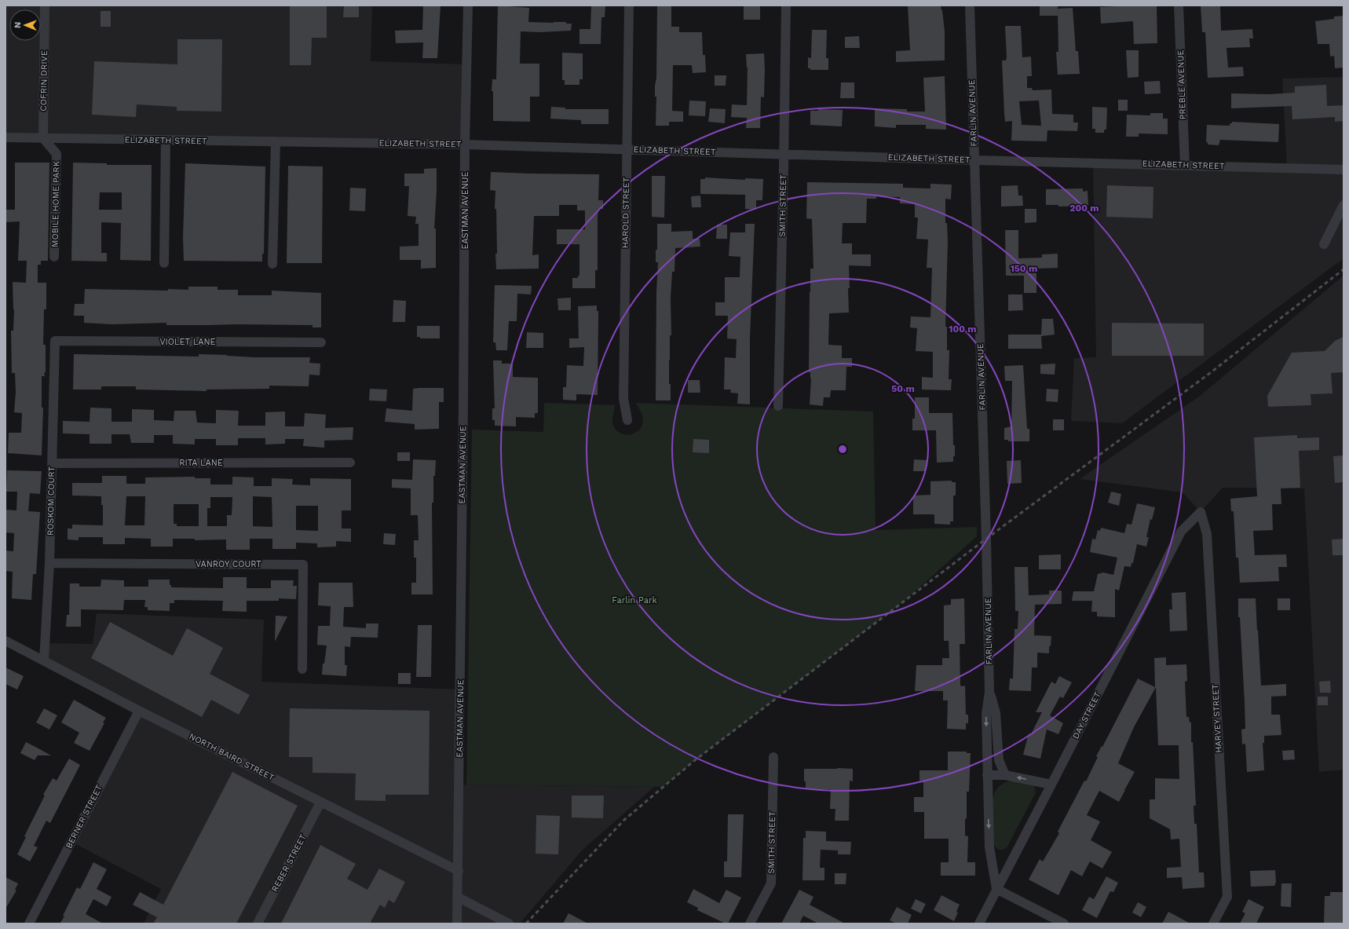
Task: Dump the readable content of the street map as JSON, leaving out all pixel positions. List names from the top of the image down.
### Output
{
  "streets": {
    "street": [
      "COFRIN DRIVE",
      "PREBLE AVENUE",
      "FARLIN AVENUE",
      "ELIZABETH STREET",
      "MOBILE HOME PARK",
      "SMITH STREET",
      "EASTMAN AVENUE",
      "HAROLD STREET",
      "VIOLET LANE",
      "RITA LANE",
      "ROSKOM COURT",
      "VANROY COURT",
      "DAY STREET",
      "HARVEY STREET",
      "NORTH BAIRD STREET",
      "BERNER STREET",
      "REBER STREET"
    ]
  },
  "crossings": [
    ["COFRIN DRIVE", "ELIZABETH STREET"],
    ["COFRIN DRIVE", "MOBILE HOME PARK"],
    ["PREBLE AVENUE", "ELIZABETH STREET"],
    ["FARLIN AVENUE", "ELIZABETH STREET"],
    ["FARLIN AVENUE", "DAY STREET"],
    ["ELIZABETH STREET", "MOBILE HOME PARK"],
    ["ELIZABETH STREET", "SMITH STREET"],
    ["ELIZABETH STREET", "EASTMAN AVENUE"],
    ["ELIZABETH STREET", "HAROLD STREET"],
    ["EASTMAN AVENUE", "NORTH BAIRD STREET"],
    ["VIOLET LANE", "ROSKOM COURT"],
    ["RITA LANE", "ROSKOM COURT"],
    ["ROSKOM COURT", "VANROY COURT"],
    ["ROSKOM COURT", "NORTH BAIRD STREET"],
    ["DAY STREET", "HARVEY STREET"],
    ["NORTH BAIRD STREET", "BERNER STREET"],
    ["NORTH BAIRD STREET", "REBER STREET"]
  ],
  "parks": ["Farlin Park"],
  "north": "left",
  "rings": [
    "200 m",
    "150 m",
    "100 m",
    "50 m"
  ]
}
